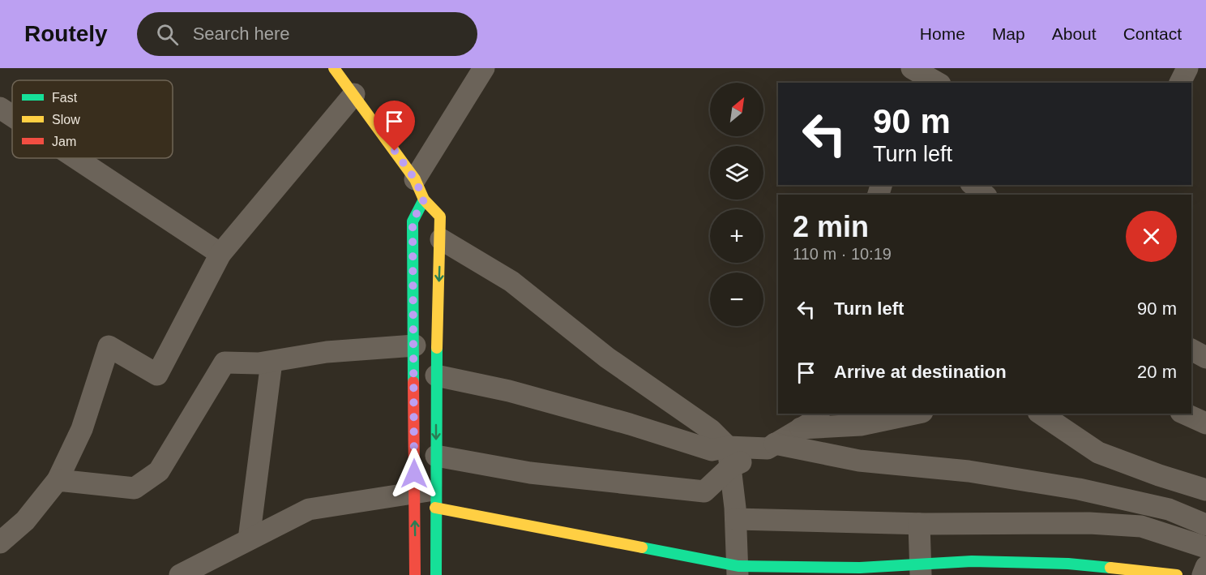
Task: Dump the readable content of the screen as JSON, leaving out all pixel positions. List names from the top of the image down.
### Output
{
  "legend": ["Fast", "Slow", "Jam"],
  "north": "top right",
  "page": {
    "header": "Routely",
    "search": "Search here",
    "nav": [
      "Home",
      "Map",
      "About",
      "Contact"
    ],
    "map_buttons": ["+", "−"],
    "turn": ["90 m", "Turn left"],
    "heading": ["2 min", "110 m · 10:19"],
    "list": [
      {
        "name": "Turn left",
        "value": "90 m"
      },
      {
        "name": "Arrive at destination",
        "value": "20 m"
      }
    ]
  }
}
